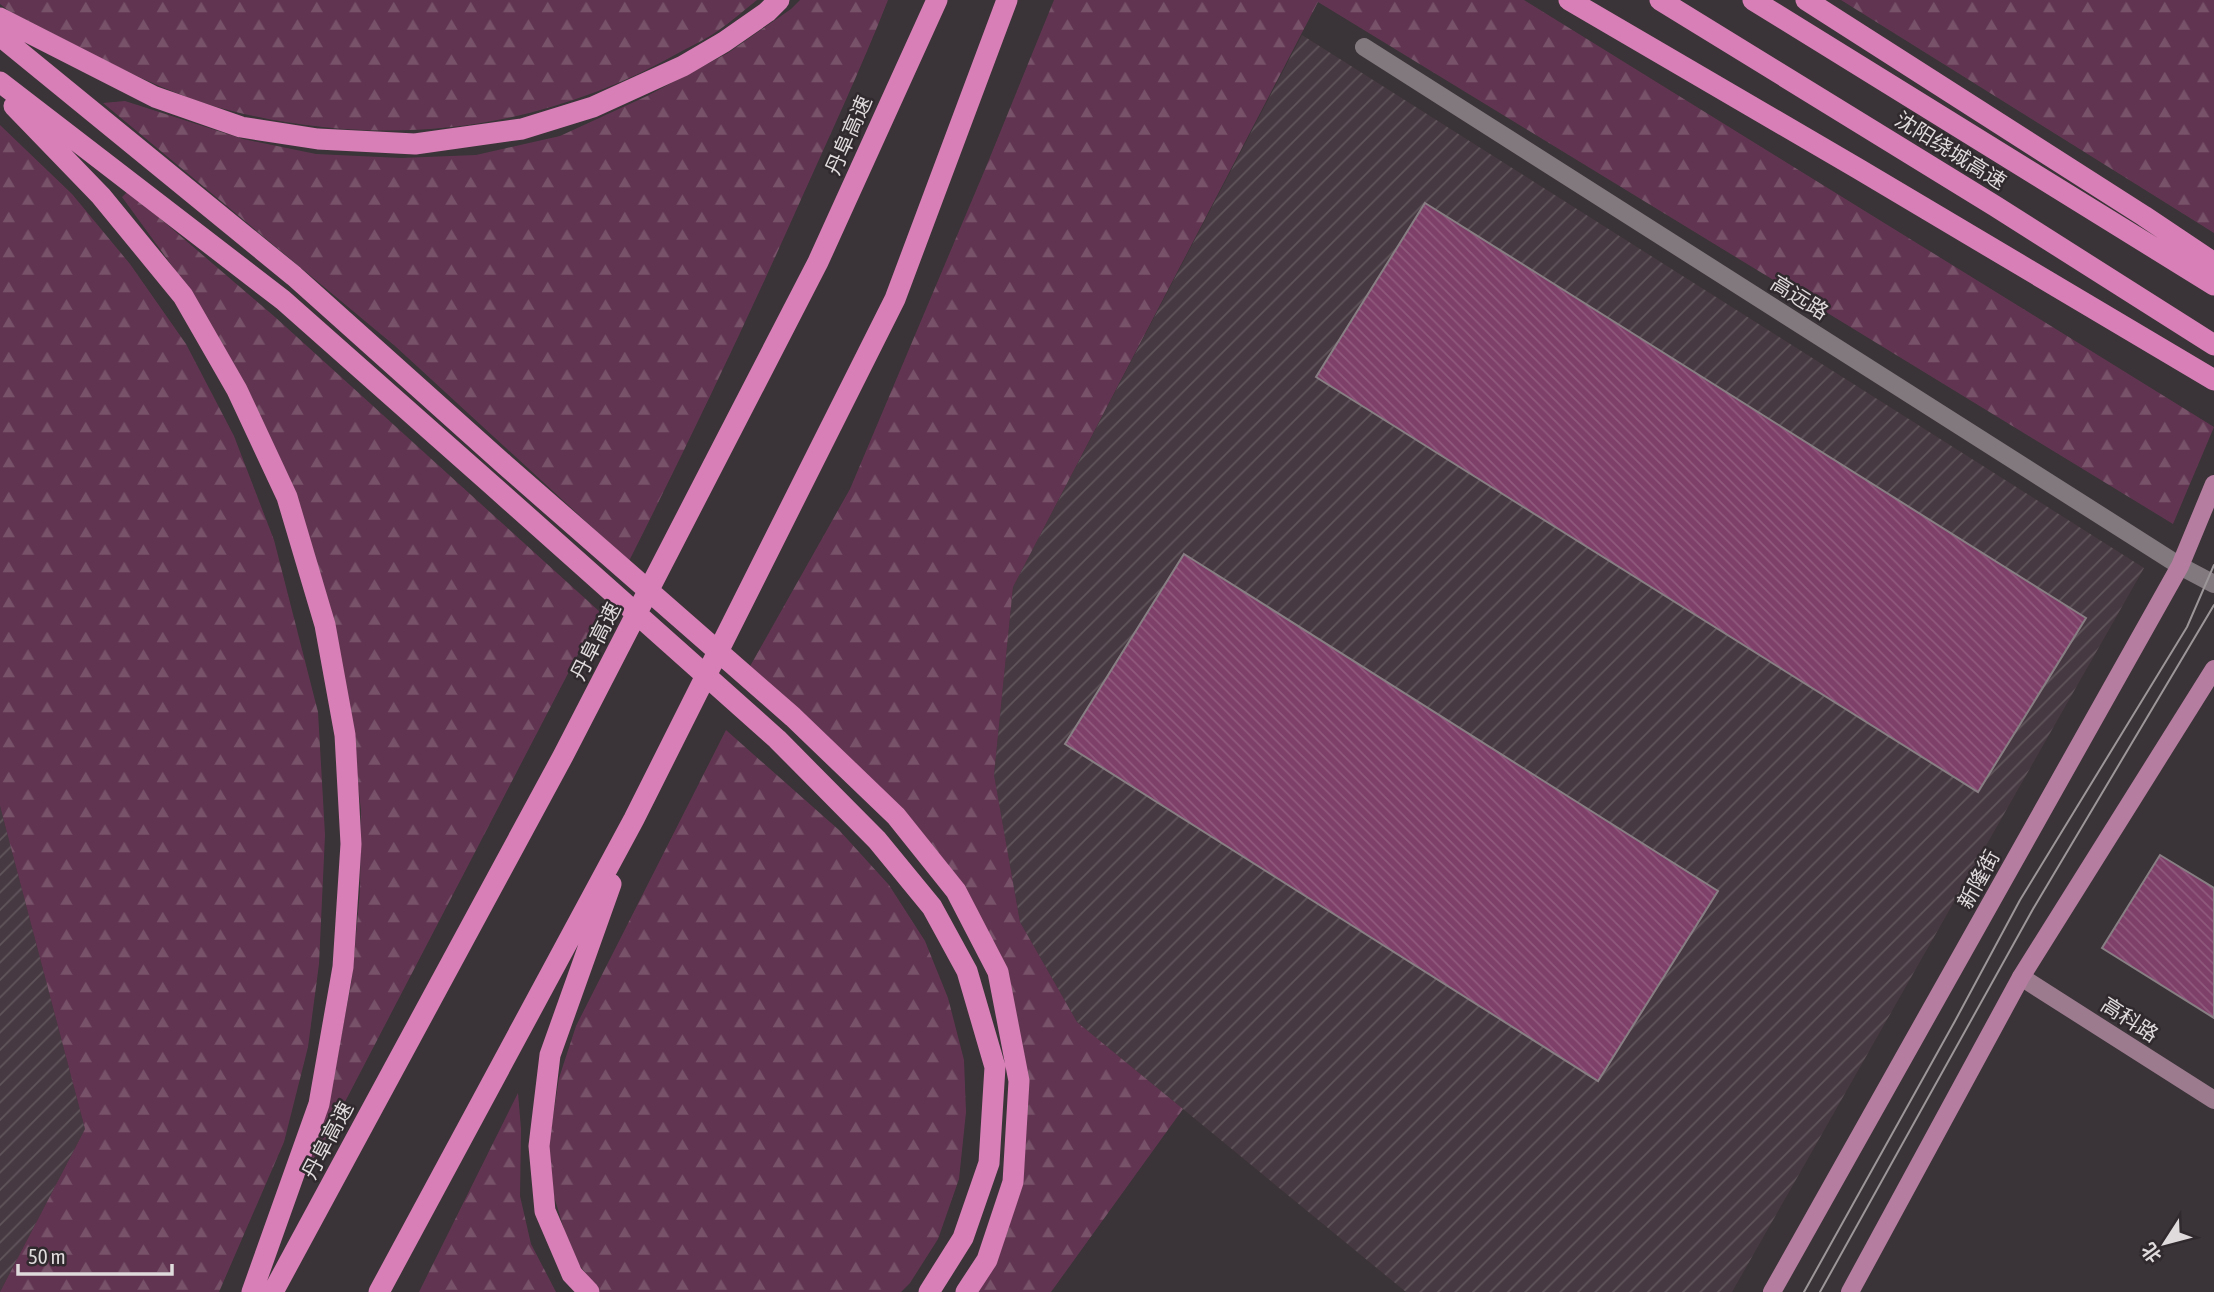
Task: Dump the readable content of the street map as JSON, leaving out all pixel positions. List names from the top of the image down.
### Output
{
  "streets": {
    "highway": ["丹阜高速", "沈阳绕城高速"],
    "main road": ["新隆街"],
    "street": ["高远路", "高科路"]
  },
  "crossings": [
    ["高远路", "新隆街"]
  ],
  "scale_bar": "50 m",
  "north": "bottom left"
}
